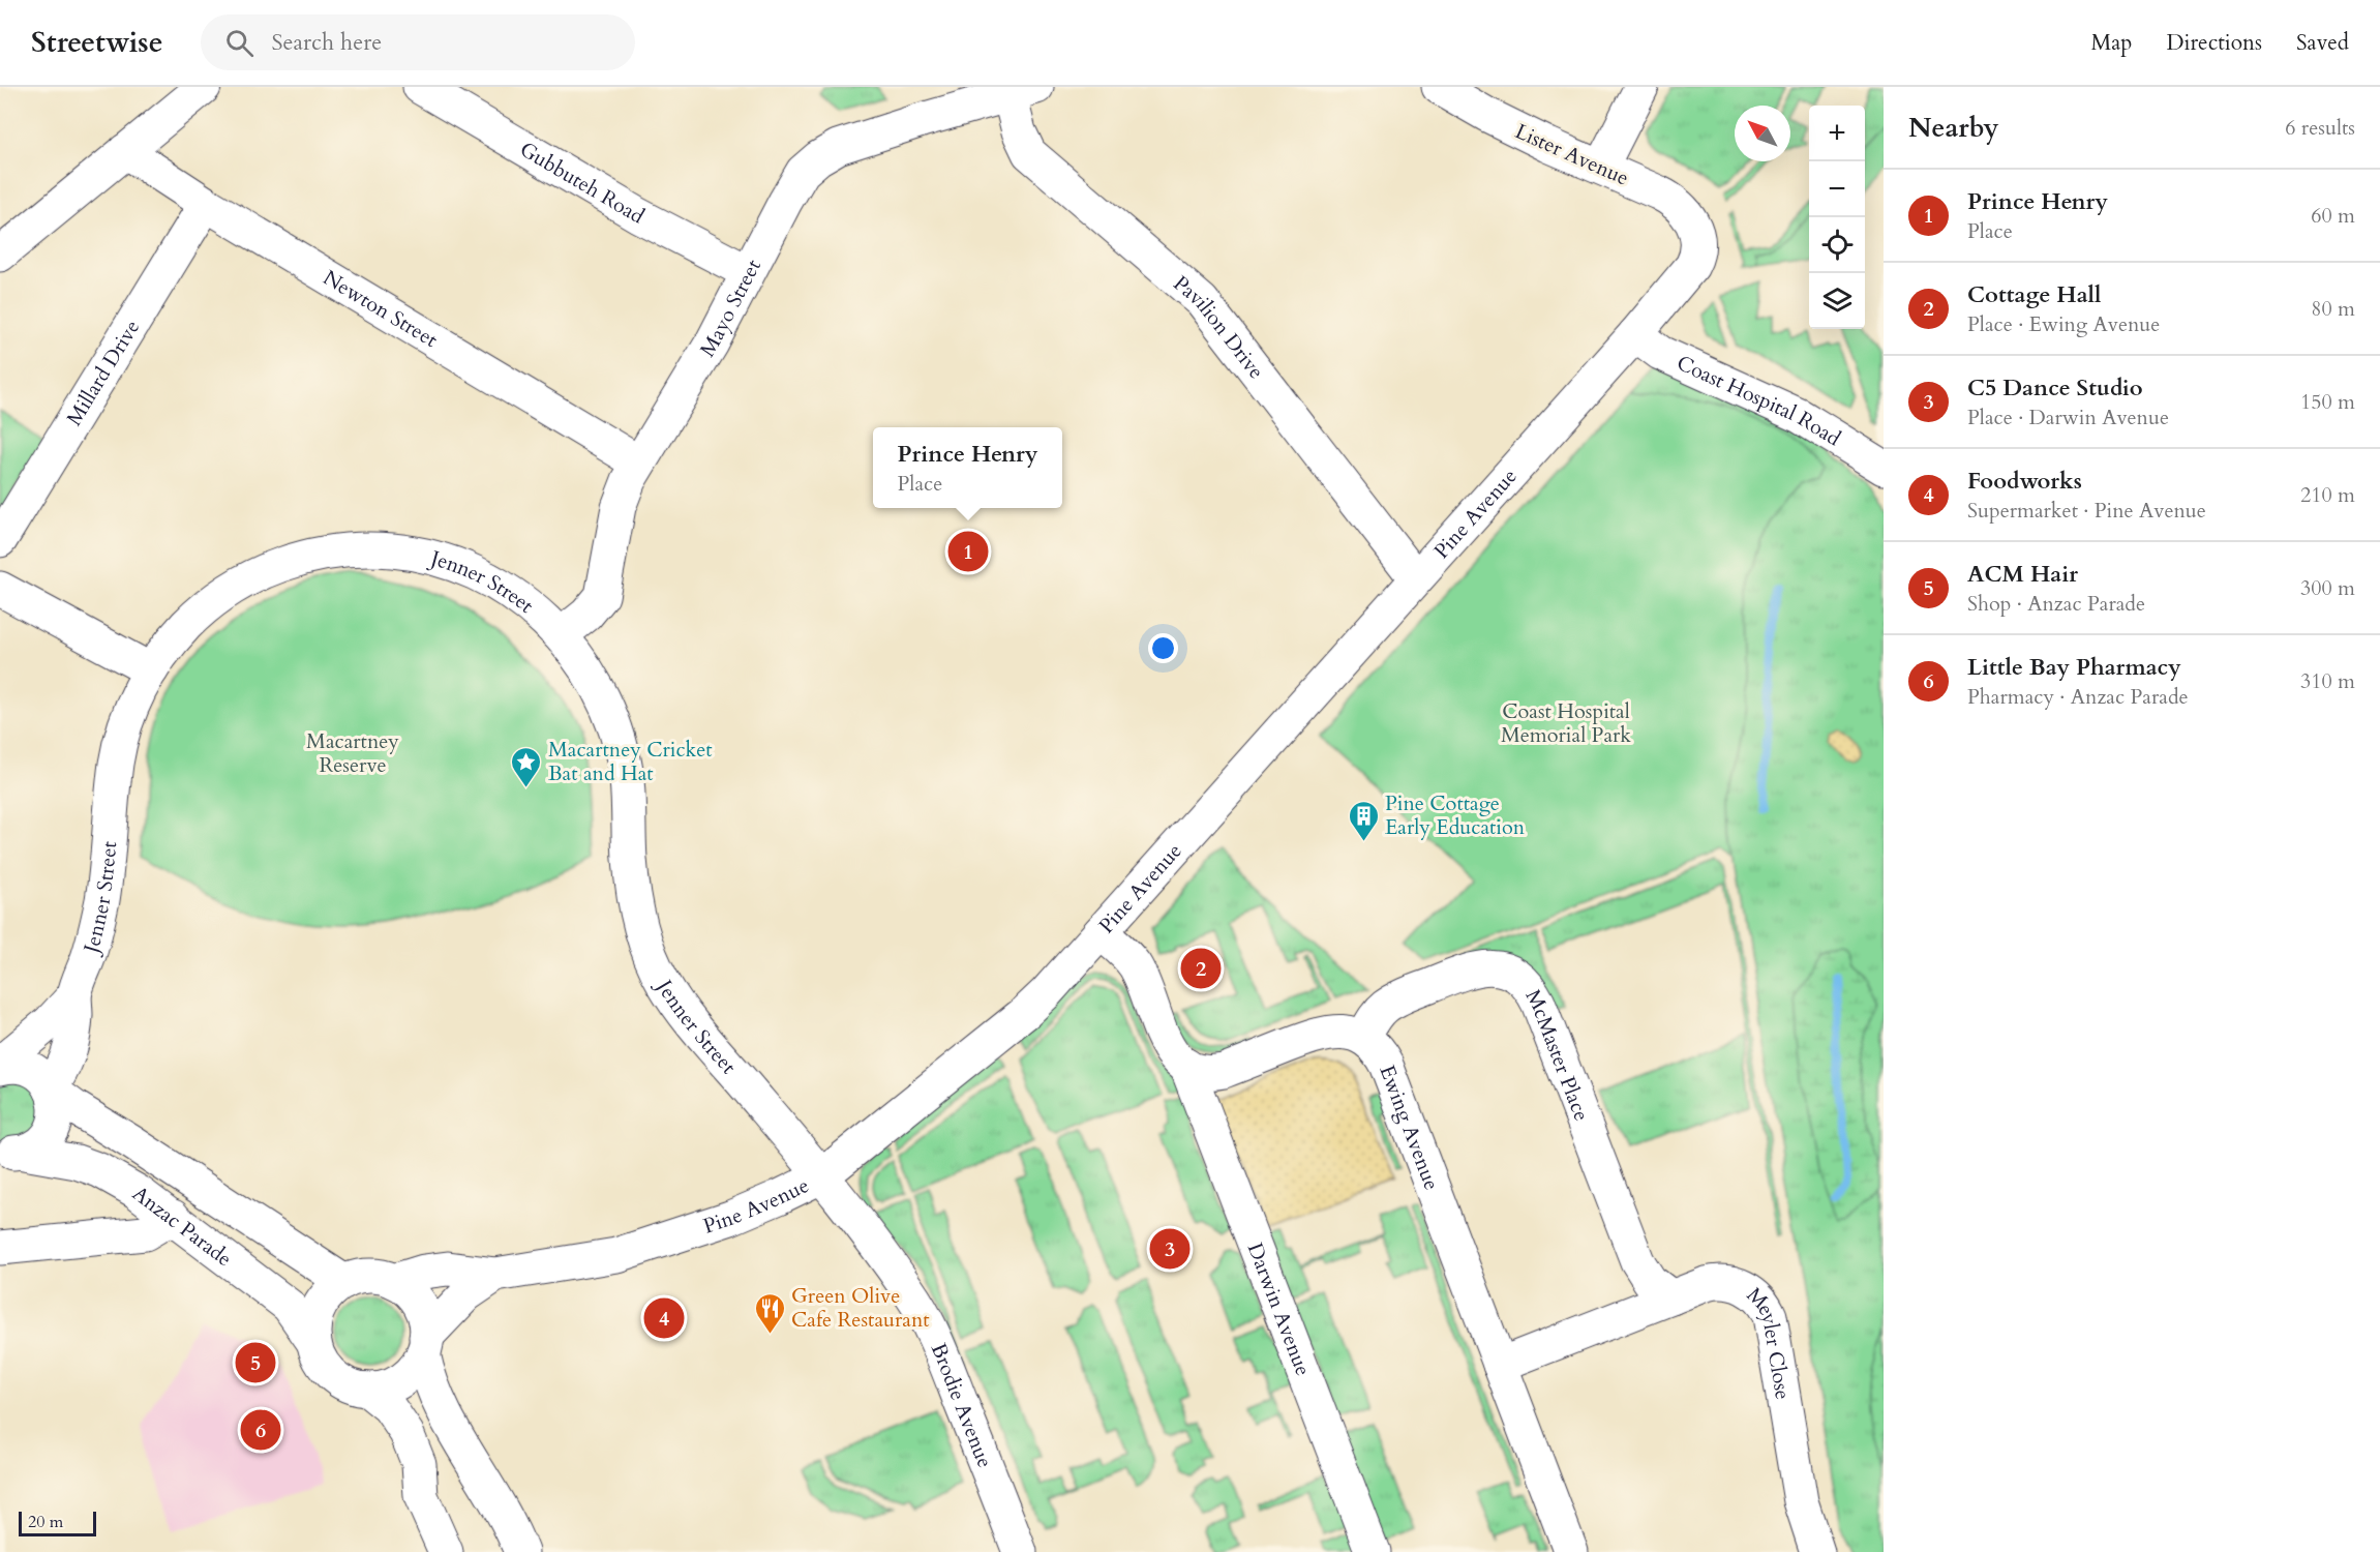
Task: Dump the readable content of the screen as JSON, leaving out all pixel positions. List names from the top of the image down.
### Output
{
  "streets": {
    "street": [
      "Lister Avenue",
      "Gubbuteh Road",
      "Mayo Street",
      "Newton Street",
      "Pavilion Drive",
      "Millard Drive",
      "Coast Hospital Road",
      "Pine Avenue",
      "Jenner Street",
      "McMaster Place",
      "Ewing Avenue",
      "Anzac Parade",
      "Darwin Avenue",
      "Meyler Close",
      "Brodie Avenue"
    ]
  },
  "crossings": [
    ["Lister Avenue", "Pine Avenue"],
    ["Gubbuteh Road", "Mayo Street"],
    ["Mayo Street", "Newton Street"],
    ["Mayo Street", "Pavilion Drive"],
    ["Mayo Street", "Jenner Street"],
    ["Newton Street", "Millard Drive"],
    ["Pavilion Drive", "Pine Avenue"],
    ["Coast Hospital Road", "Pine Avenue"],
    ["Pine Avenue", "Jenner Street"],
    ["Pine Avenue", "Anzac Parade"],
    ["Pine Avenue", "Brodie Avenue"],
    ["Jenner Street", "Anzac Parade"],
    ["Jenner Street", "Brodie Avenue"],
    ["McMaster Place", "Ewing Avenue"],
    ["McMaster Place", "Meyler Close"],
    ["Ewing Avenue", "Meyler Close"]
  ],
  "parks": ["Coast Hospital Memorial Park", "Macartney Reserve"],
  "places": {
    "place": ["Macartney Cricket Bat and Hat"],
    "building": ["Pine Cottage Early Education"],
    "restaurant": ["Green Olive Cafe Restaurant"]
  },
  "scale_bar": "20 m",
  "north": "top left",
  "page": {
    "header": "Streetwise",
    "search": "Search here",
    "nav": ["Map", "Directions", "Saved"],
    "heading": ["Nearby", "6 results"],
    "map_buttons": ["+", "−"],
    "list": [
      {
        "mark": "1",
        "name": "Prince Henry",
        "note": "Place",
        "value": "60 m"
      },
      {
        "mark": "2",
        "name": "Cottage Hall",
        "note": "Place · Ewing Avenue",
        "value": "80 m"
      },
      {
        "mark": "3",
        "name": "C5 Dance Studio",
        "note": "Place · Darwin Avenue",
        "value": "150 m"
      },
      {
        "mark": "4",
        "name": "Foodworks",
        "note": "Supermarket · Pine Avenue",
        "value": "210 m"
      },
      {
        "mark": "5",
        "name": "ACM Hair",
        "note": "Shop · Anzac Parade",
        "value": "300 m"
      },
      {
        "mark": "6",
        "name": "Little Bay Pharmacy",
        "note": "Pharmacy · Anzac Parade",
        "value": "310 m"
      }
    ],
    "popup": ["Prince Henry", "Place"],
    "pins": [
      "1",
      "2",
      "3",
      "4",
      "5",
      "6"
    ],
    "scale": "20 m"
  }
}
